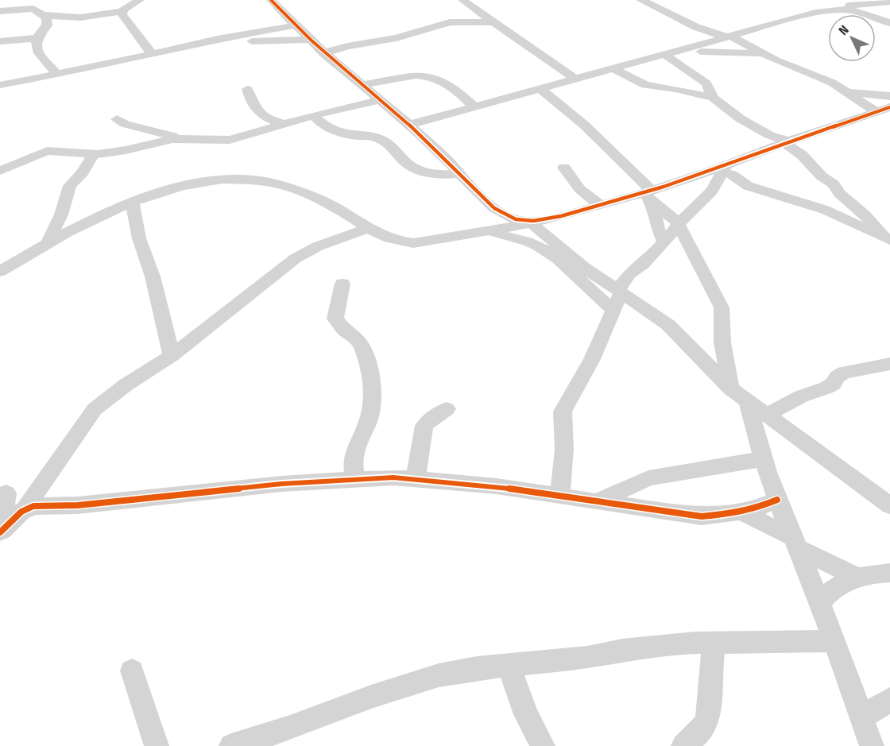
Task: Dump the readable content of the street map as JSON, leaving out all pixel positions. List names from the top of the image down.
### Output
{
  "north": "top left"
}
